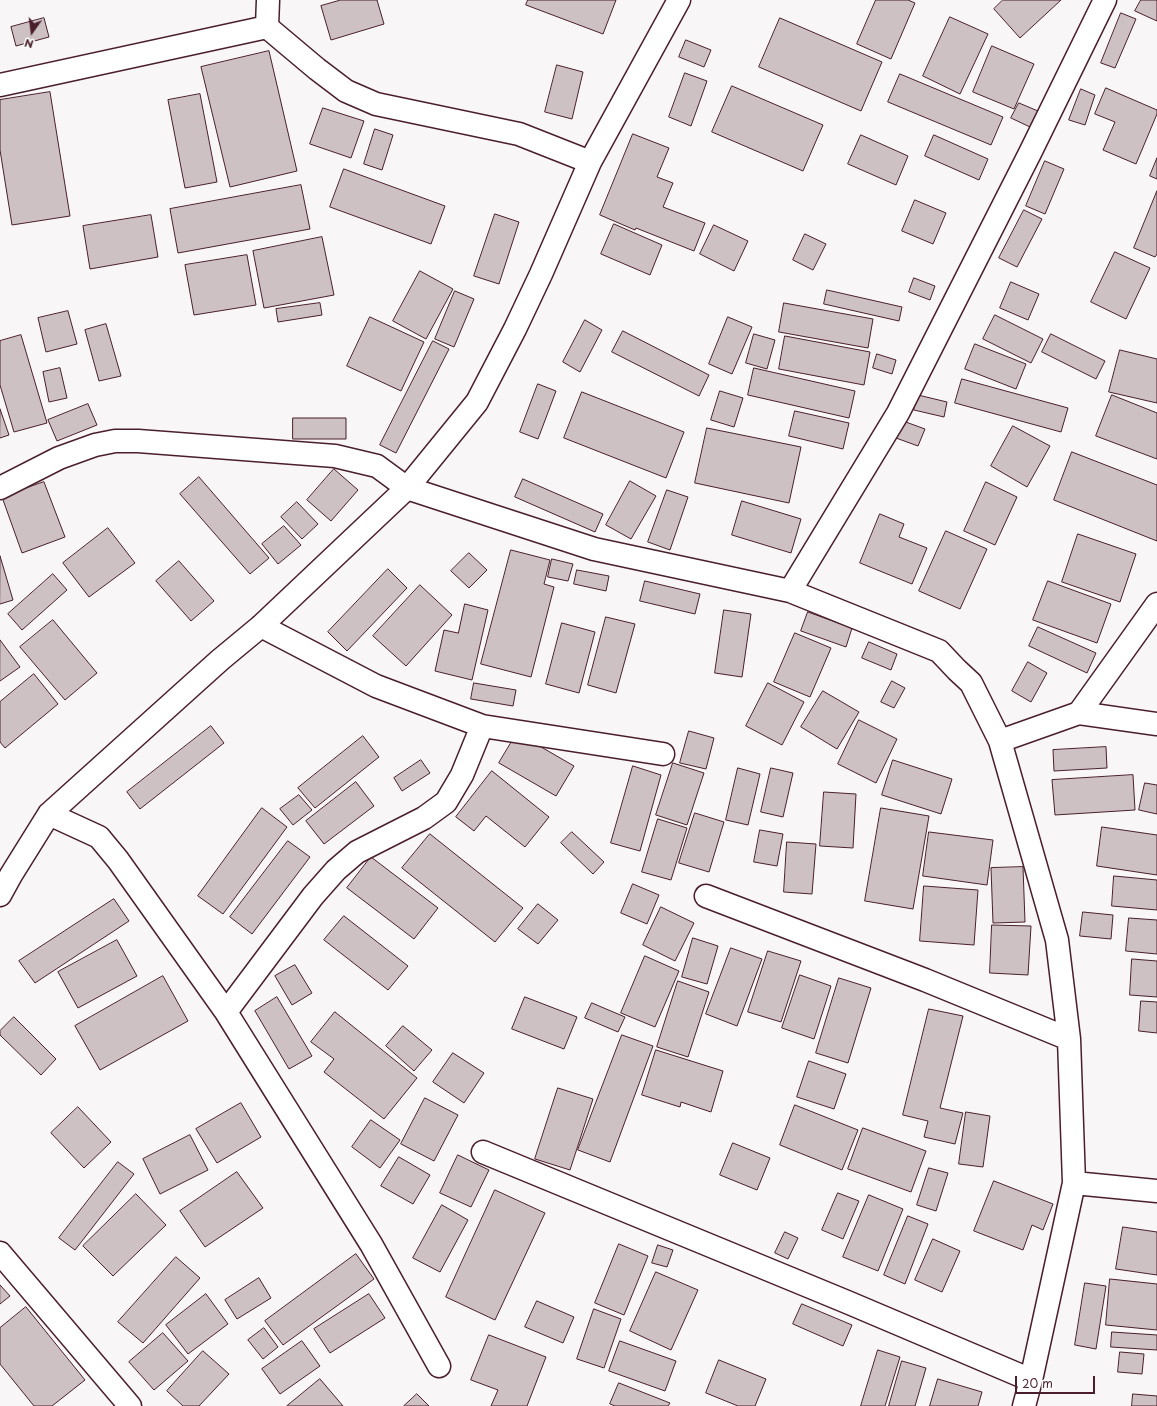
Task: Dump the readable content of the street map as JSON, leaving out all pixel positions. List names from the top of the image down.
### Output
{
  "scale_bar": "20 m",
  "north": "bottom"
}
